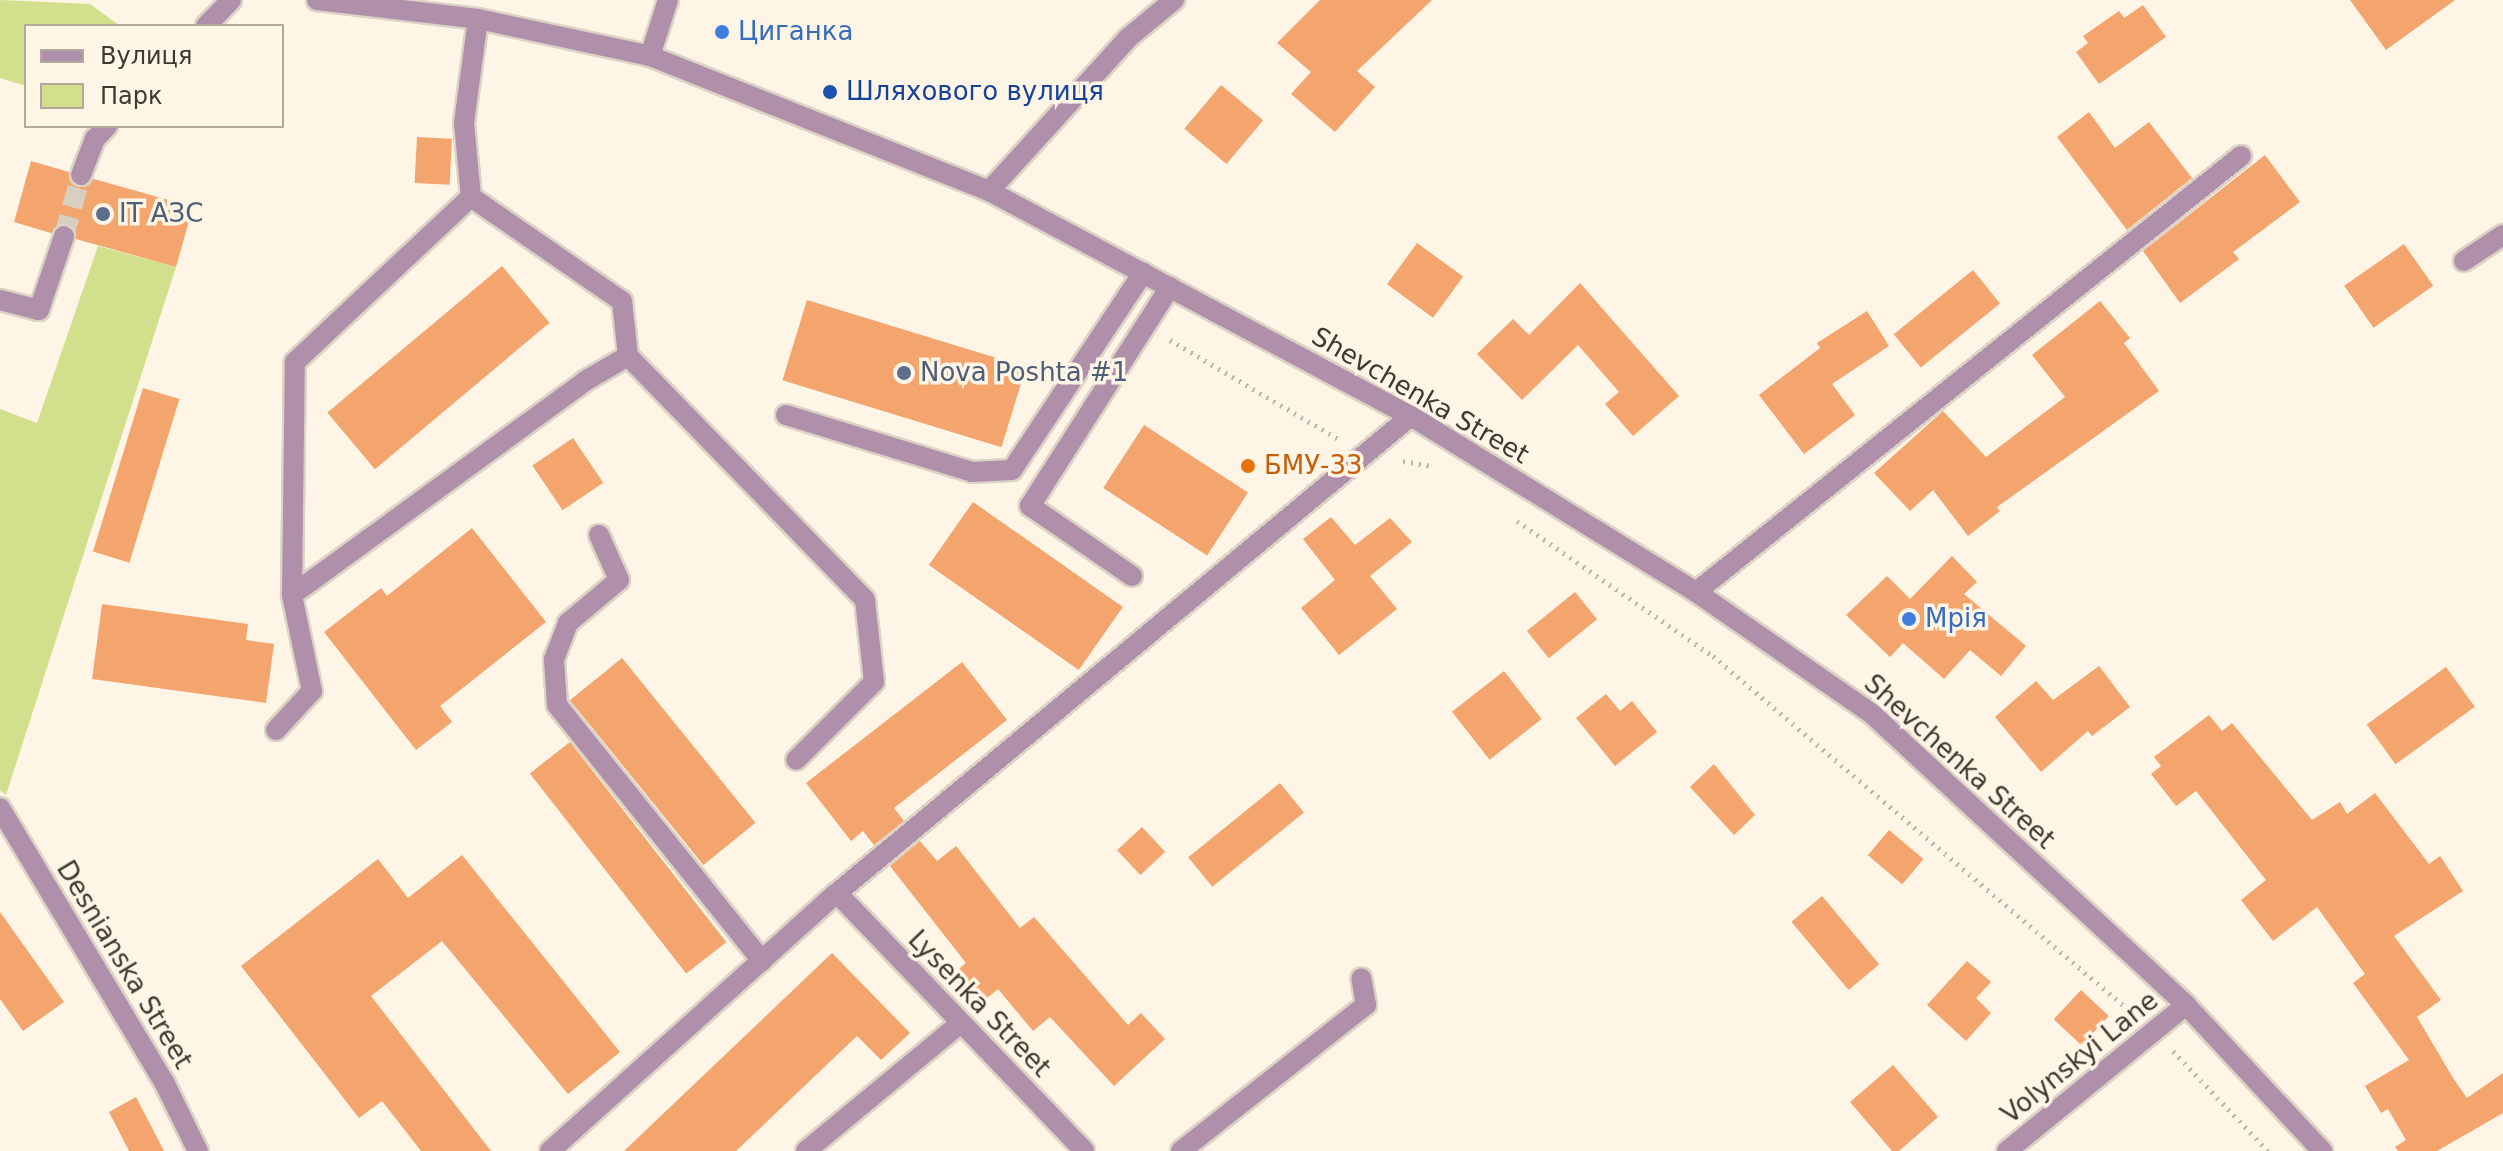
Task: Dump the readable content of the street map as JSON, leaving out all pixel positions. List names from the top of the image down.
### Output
{
  "streets": {
    "street": [
      "Shevchenka Street",
      "Desnianska Street",
      "Lysenka Street",
      "Volynskyi Lane"
    ]
  },
  "crossings": [
    ["Shevchenka Street", "Volynskyi Lane"]
  ],
  "places": [
    "Циганка",
    "Шляхового вулиця",
    "ІТ АЗС",
    "Nova Poshta #1",
    "БМУ-33",
    "Мрія"
  ],
  "legend": ["Вулиця", "Парк"]
}
